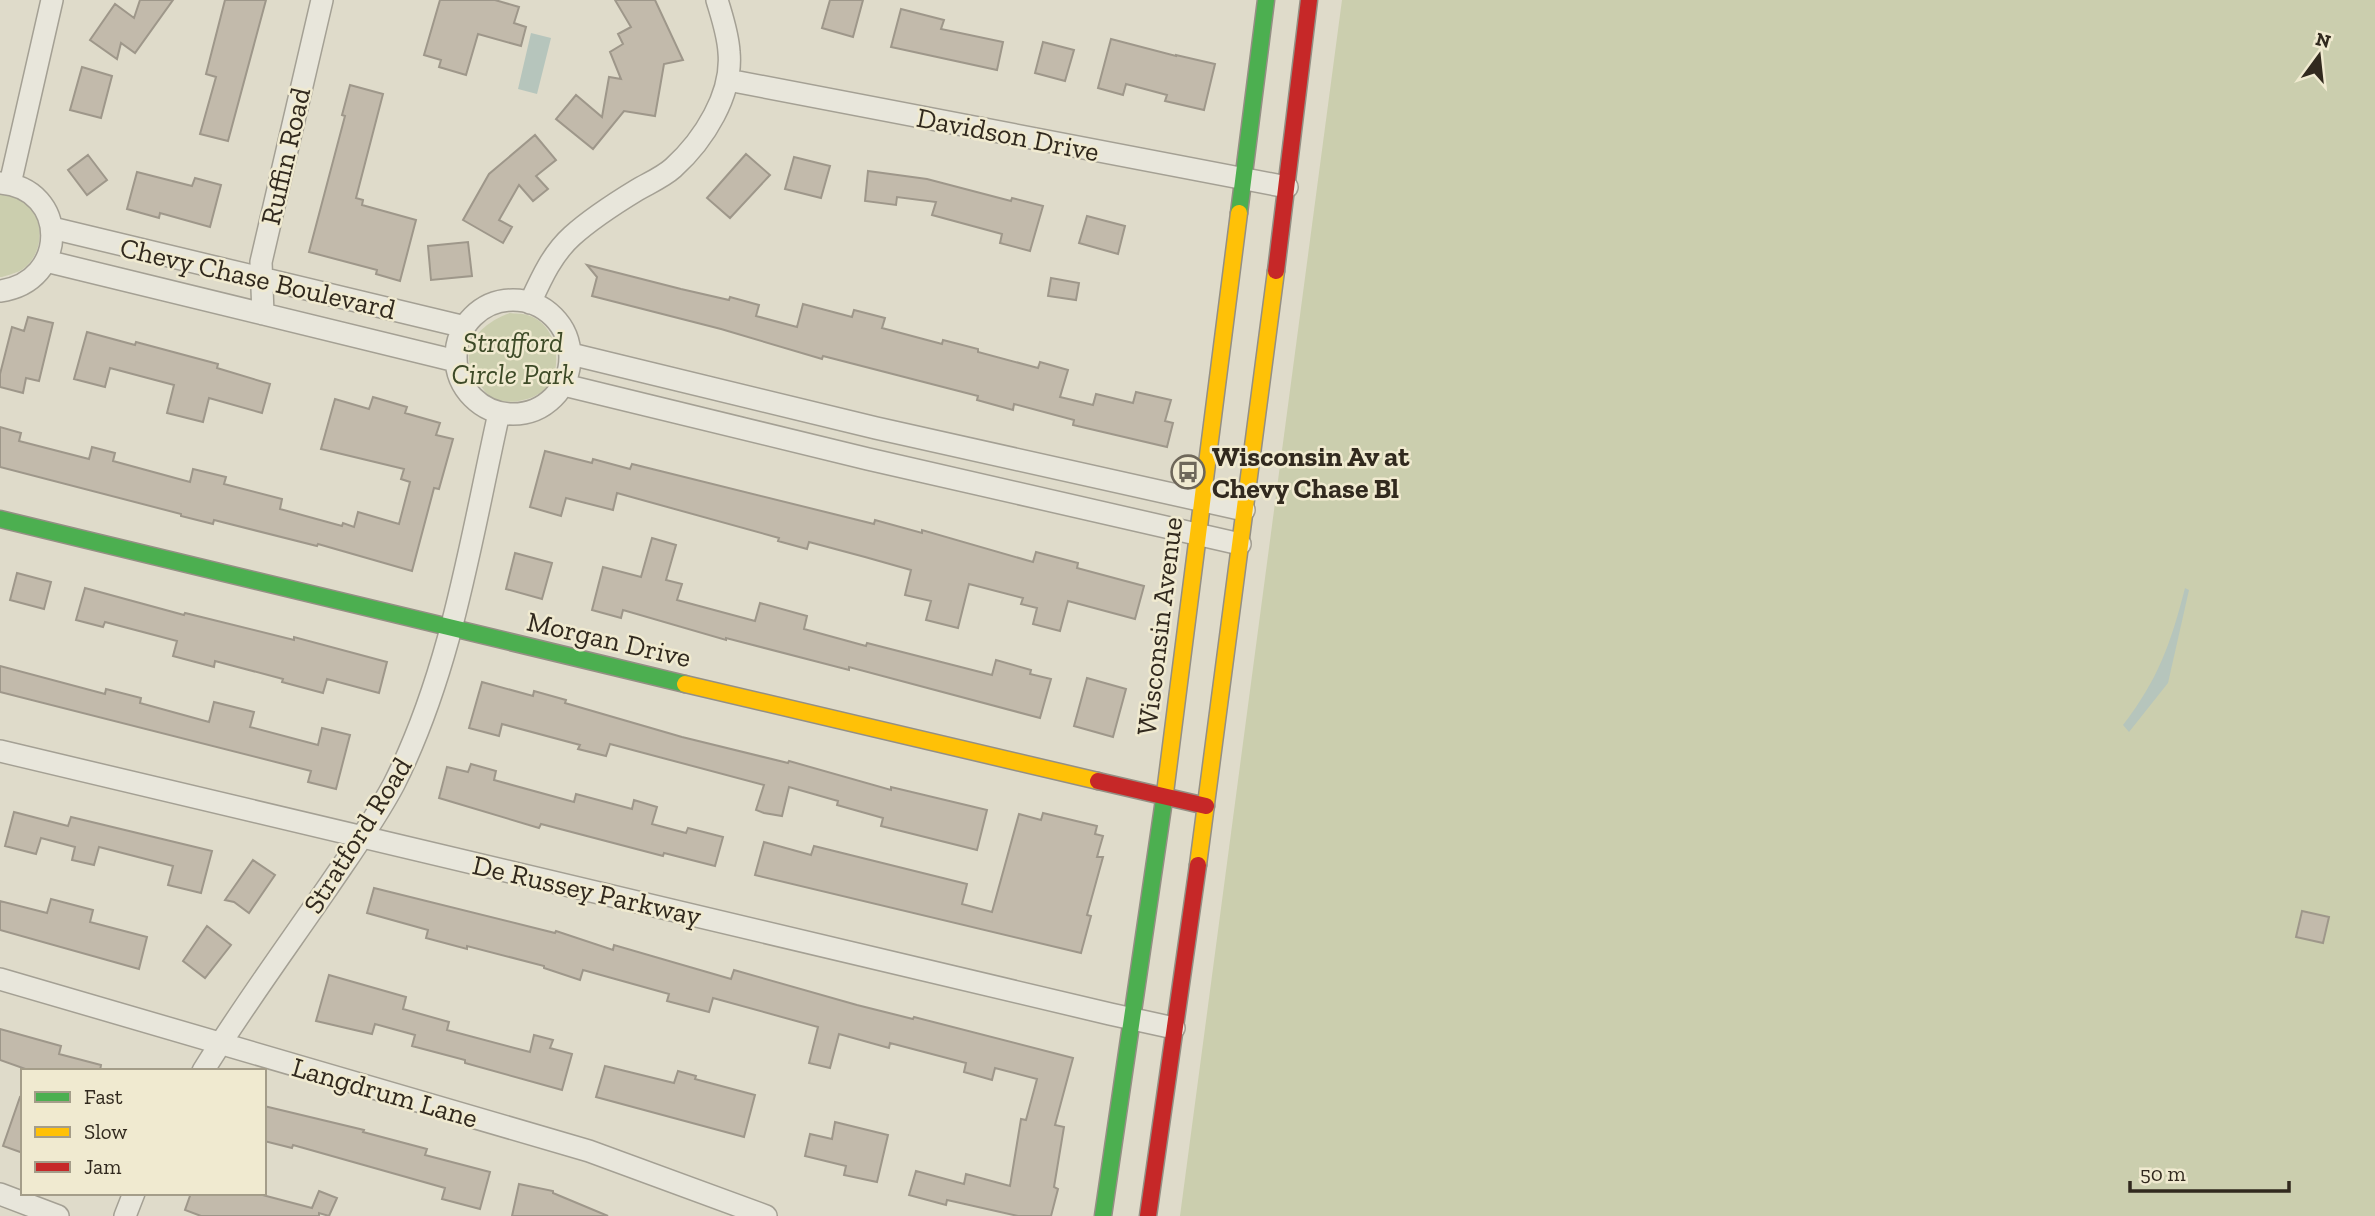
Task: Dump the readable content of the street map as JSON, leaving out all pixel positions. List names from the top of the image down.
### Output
{
  "streets": {
    "main road": ["Wisconsin Avenue", "Morgan Drive"],
    "street": [
      "Davidson Drive",
      "Ruffin Road",
      "Chevy Chase Boulevard",
      "Stratford Road",
      "De Russey Parkway",
      "Langdrum Lane"
    ]
  },
  "crossings": [
    ["Davidson Drive", "Wisconsin Avenue"],
    ["Ruffin Road", "Chevy Chase Boulevard"],
    ["Chevy Chase Boulevard", "Stratford Road"],
    ["Wisconsin Avenue", "Morgan Drive"],
    ["Wisconsin Avenue", "De Russey Parkway"],
    ["Morgan Drive", "Stratford Road"],
    ["Stratford Road", "De Russey Parkway"],
    ["Stratford Road", "Langdrum Lane"]
  ],
  "parks": ["Strafford Circle Park"],
  "places": {
    "bus stop": ["Wisconsin Av at Chevy Chase Bl"]
  },
  "legend": ["Fast", "Slow", "Jam"],
  "scale_bar": "50 m",
  "north": "top"
}
